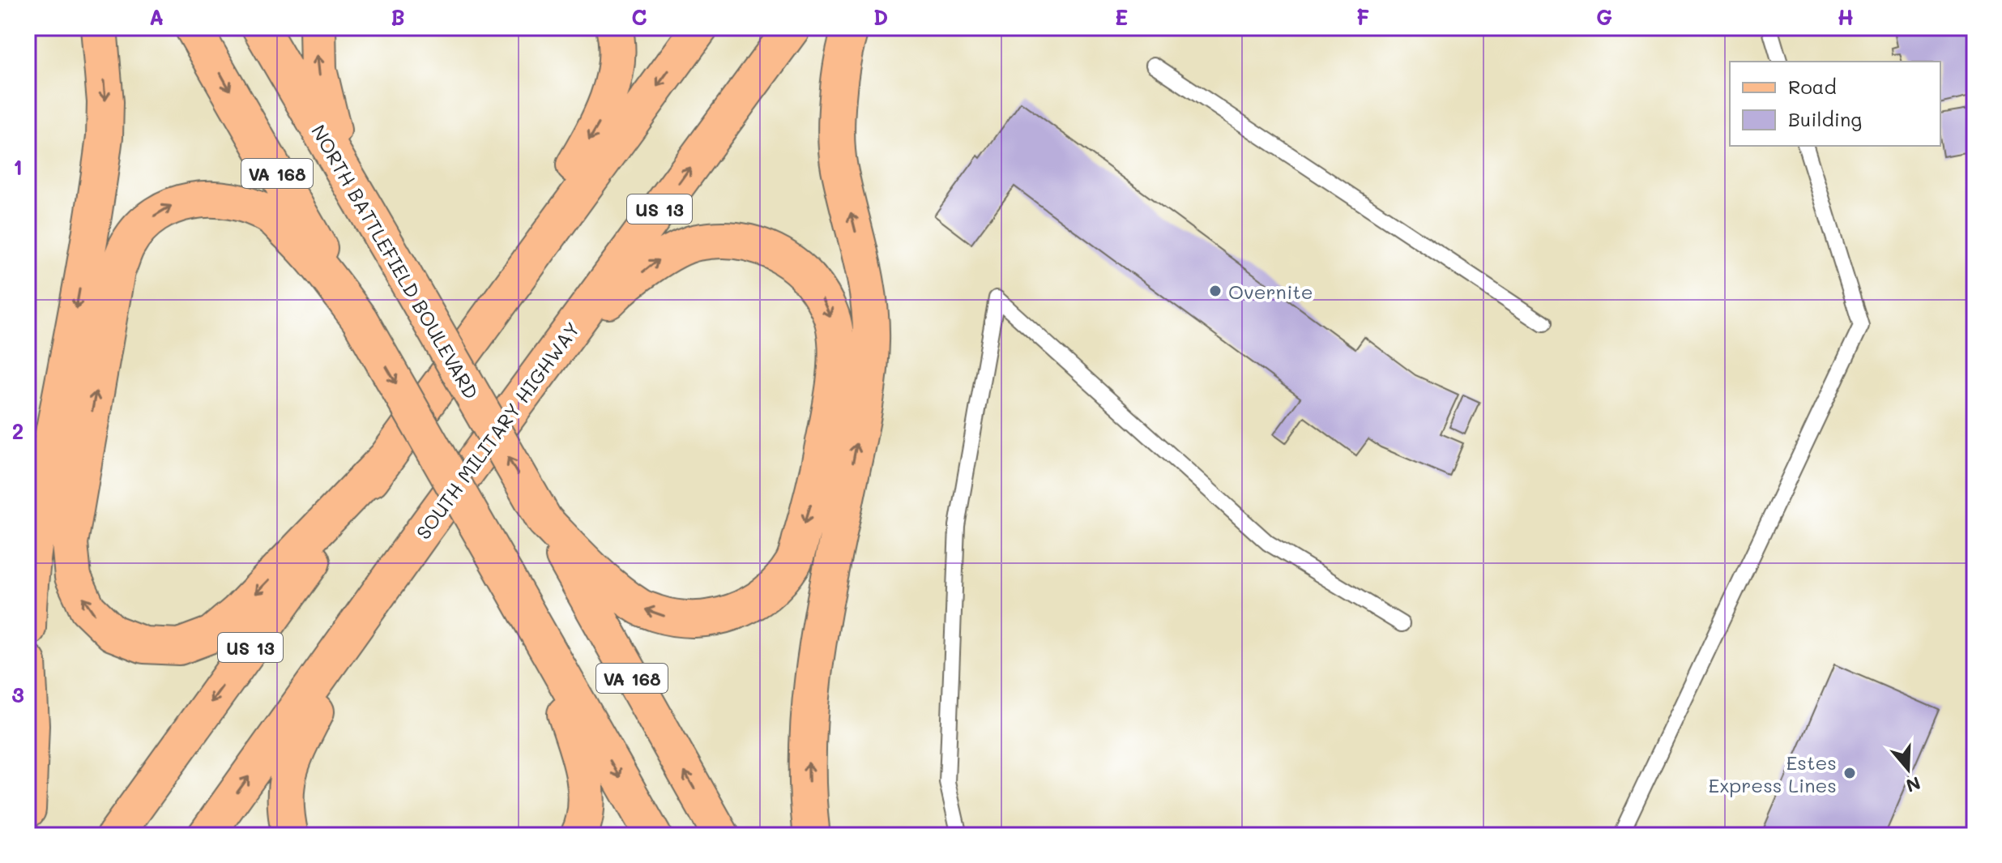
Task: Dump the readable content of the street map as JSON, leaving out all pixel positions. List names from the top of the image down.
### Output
{
  "streets": {
    "main road": [
      "VA 168",
      "US 13",
      "NORTH BATTLEFIELD BOULEVARD",
      "SOUTH MILITARY HIGHWAY"
    ]
  },
  "places": ["Overnite", "Estes Express Lines"],
  "legend": ["Road", "Building"],
  "north": "bottom",
  "grid": {
    "columns": [
      "A",
      "B",
      "C",
      "D",
      "E",
      "F",
      "G",
      "H"
    ],
    "rows": ["1", "2", "3"]
  }
}
